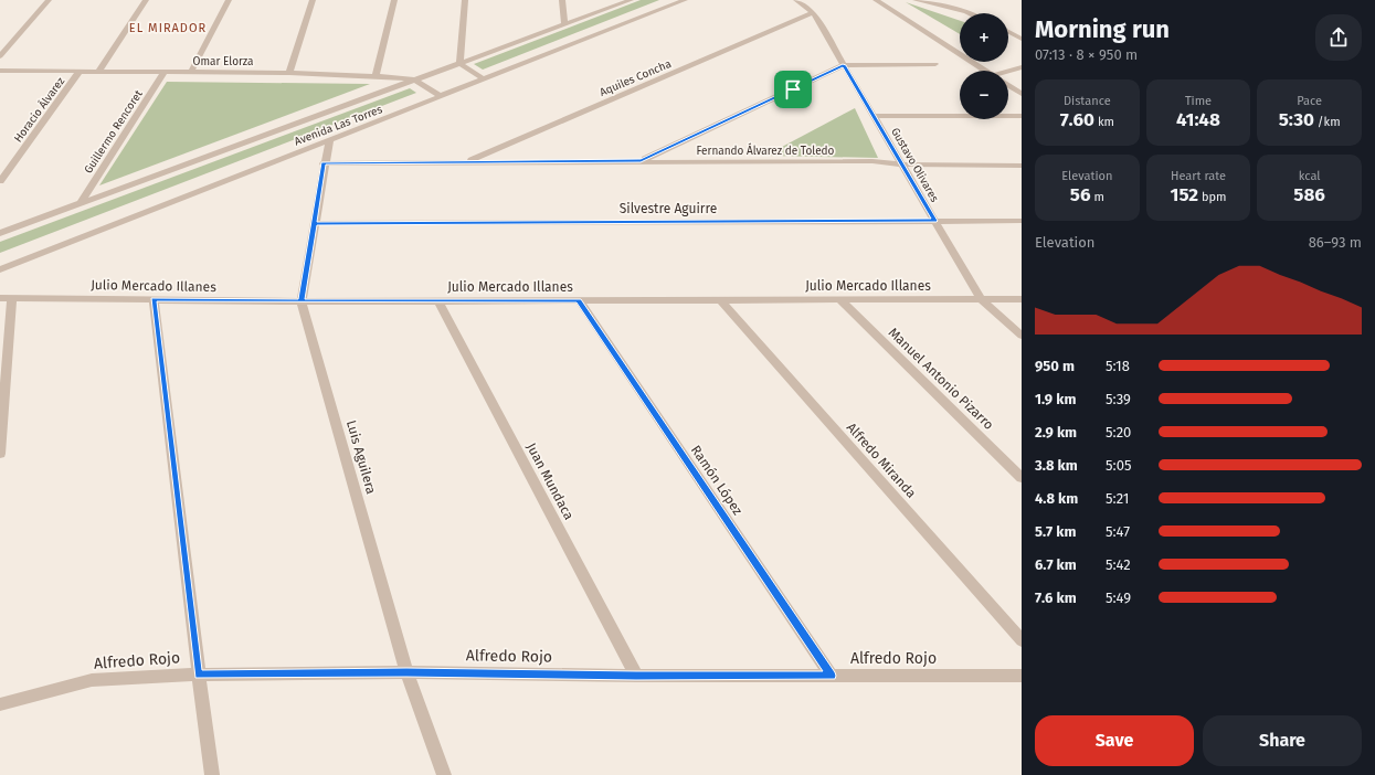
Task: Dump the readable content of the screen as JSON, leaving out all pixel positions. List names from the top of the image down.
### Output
{
  "streets": {
    "street": [
      "Omar Elorza",
      "Aquiles Concha",
      "Horacio Álvarez",
      "Avenida Las Torres",
      "Guillermo Rencoret",
      "Fernando Álvarez de Toledo",
      "Gustavo Olivares",
      "Silvestre Aguirre",
      "Julio Mercado Illanes",
      "Manuel Antonio Pizarro",
      "Luis Aguilera",
      "Alfredo Miranda",
      "Ramón López",
      "Juan Mundaca",
      "Alfredo Rojo"
    ]
  },
  "crossings": [
    ["Omar Elorza", "Horacio Álvarez"],
    ["Omar Elorza", "Avenida Las Torres"],
    ["Omar Elorza", "Guillermo Rencoret"],
    ["Aquiles Concha", "Fernando Álvarez de Toledo"],
    ["Aquiles Concha", "Gustavo Olivares"],
    ["Avenida Las Torres", "Guillermo Rencoret"],
    ["Avenida Las Torres", "Luis Aguilera"],
    ["Fernando Álvarez de Toledo", "Gustavo Olivares"],
    ["Fernando Álvarez de Toledo", "Luis Aguilera"],
    ["Gustavo Olivares", "Silvestre Aguirre"],
    ["Gustavo Olivares", "Julio Mercado Illanes"],
    ["Silvestre Aguirre", "Luis Aguilera"],
    ["Julio Mercado Illanes", "Manuel Antonio Pizarro"],
    ["Julio Mercado Illanes", "Luis Aguilera"],
    ["Julio Mercado Illanes", "Alfredo Miranda"],
    ["Julio Mercado Illanes", "Ramón López"],
    ["Julio Mercado Illanes", "Juan Mundaca"],
    ["Luis Aguilera", "Alfredo Rojo"],
    ["Ramón López", "Alfredo Rojo"],
    ["Juan Mundaca", "Alfredo Rojo"]
  ],
  "districts": ["EL MIRADOR"],
  "page": {
    "heading": ["Morning run", "07:13 · 8 × 950 m"],
    "map_buttons": ["+", "−"],
    "stats": [
      ["Distance", "7.60 km"],
      ["Time", "41:48"],
      ["Pace", "5:30 /km"],
      ["Elevation", "56 m"],
      ["Heart rate", "152 bpm"],
      ["kcal", "586"]
    ],
    "chart": ["Elevation", "86–93 m"],
    "list": [
      {
        "name": "950 m",
        "note": "5:18"
      },
      {
        "name": "1.9 km",
        "note": "5:39"
      },
      {
        "name": "2.9 km",
        "note": "5:20"
      },
      {
        "name": "3.8 km",
        "note": "5:05"
      },
      {
        "name": "4.8 km",
        "note": "5:21"
      },
      {
        "name": "5.7 km",
        "note": "5:47"
      },
      {
        "name": "6.7 km",
        "note": "5:42"
      },
      {
        "name": "7.6 km",
        "note": "5:49"
      }
    ],
    "buttons": ["Save", "Share"]
  }
}
